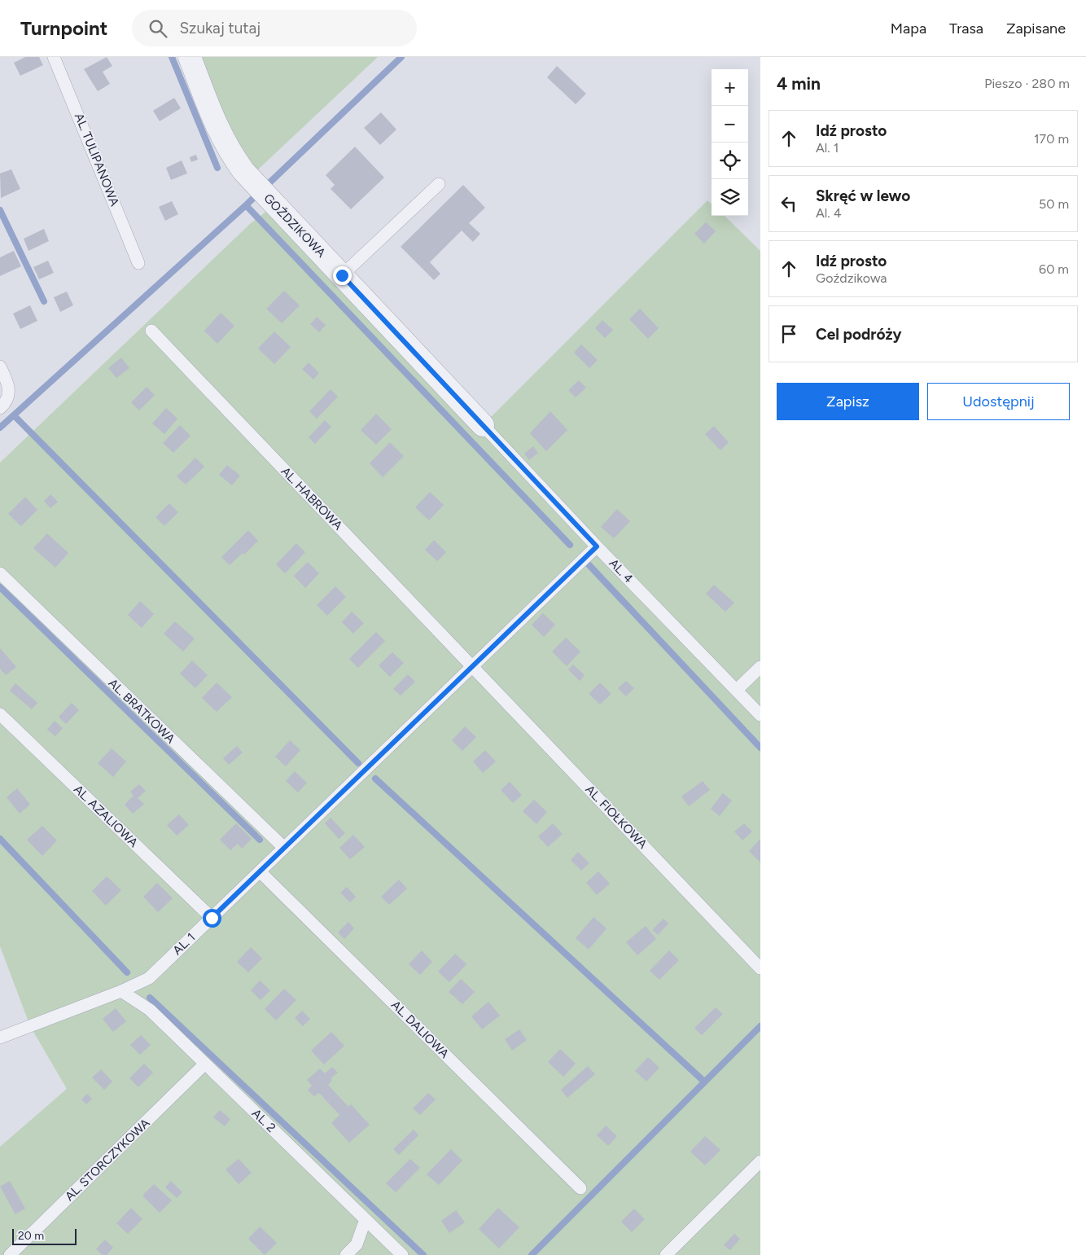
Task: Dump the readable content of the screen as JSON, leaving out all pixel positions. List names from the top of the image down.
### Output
{
  "streets": {
    "street": ["GOŹDZIKOWA"],
    "lane": [
      "AL. TULIPANOWA",
      "AL. HABROWA",
      "AL. 4",
      "AL. BRATKOWA",
      "AL. AZALIOWA",
      "AL. FIOŁKOWA",
      "AL. 1",
      "AL. DALIOWA",
      "AL. 2",
      "AL. STORCZYKOWA"
    ]
  },
  "crossings": [
    ["GOŹDZIKOWA", "AL. 4"],
    ["AL. HABROWA", "AL. FIOŁKOWA"],
    ["AL. HABROWA", "AL. 1"],
    ["AL. 4", "AL. 1"],
    ["AL. BRATKOWA", "AL. 1"],
    ["AL. AZALIOWA", "AL. 1"],
    ["AL. FIOŁKOWA", "AL. 1"],
    ["AL. 1", "AL. DALIOWA"],
    ["AL. 1", "AL. 2"],
    ["AL. 2", "AL. STORCZYKOWA"]
  ],
  "scale_bar": "20 m",
  "page": {
    "header": "Turnpoint",
    "search": "Szukaj tutaj",
    "nav": ["Mapa", "Trasa", "Zapisane"],
    "heading": ["4 min", "Pieszo · 280 m"],
    "map_buttons": ["+", "−"],
    "list": [
      ["Idź prosto", "Al. 1", "170 m"],
      ["Skręć w lewo", "Al. 4", "50 m"],
      ["Idź prosto", "Goździkowa", "60 m"],
      "Cel podróży"
    ],
    "buttons": ["Zapisz", "Udostępnij"],
    "scale": "20 m"
  }
}
